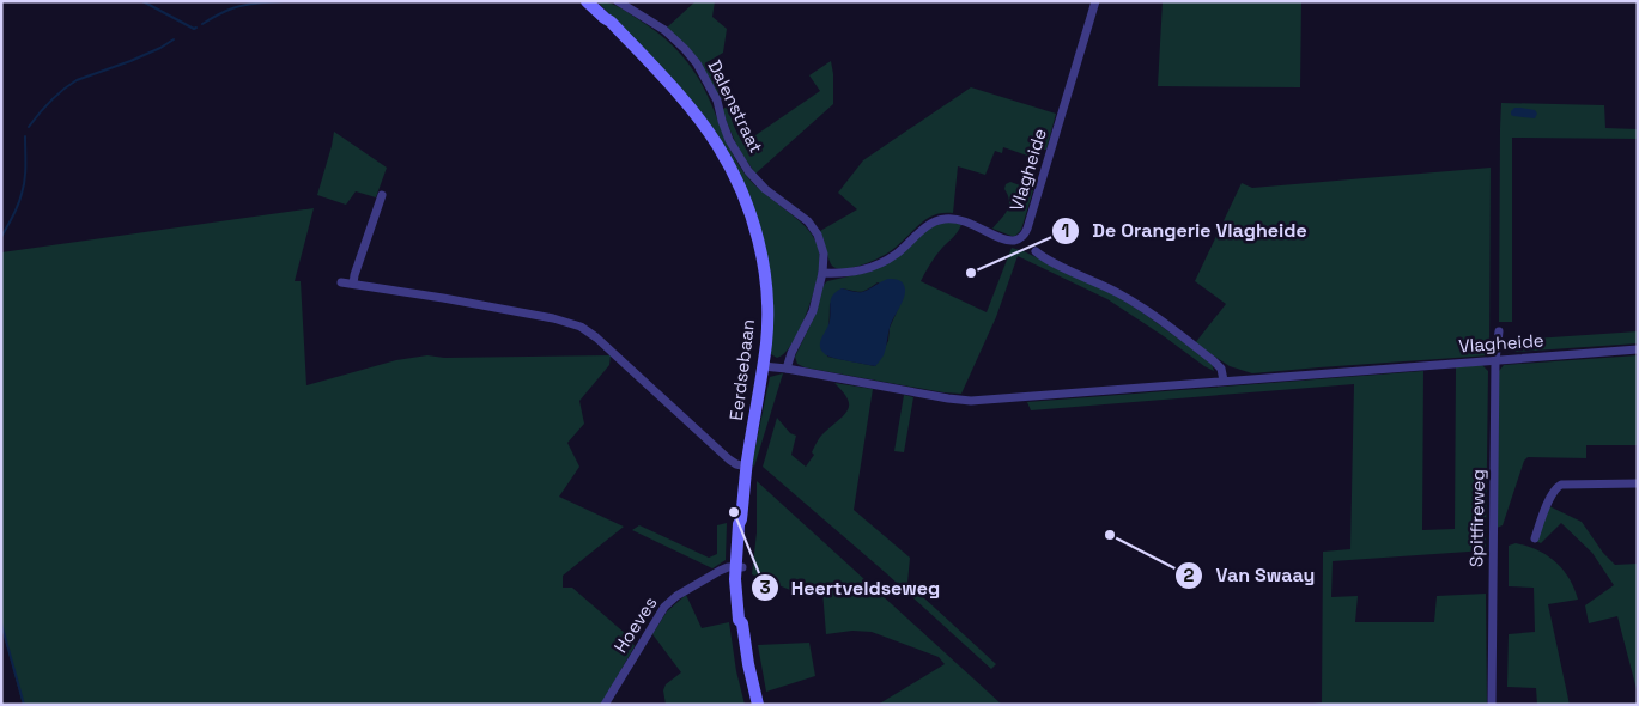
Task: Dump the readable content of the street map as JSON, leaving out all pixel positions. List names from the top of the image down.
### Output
{
  "streets": {
    "main road": ["Eerdsebaan"],
    "street": [
      "Dalenstraat",
      "Vlagheide",
      "Spitfireweg",
      "Hoeves"
    ]
  },
  "crossings": [
    ["Dalenstraat", "Vlagheide"],
    ["Vlagheide", "Eerdsebaan"],
    ["Vlagheide", "Spitfireweg"],
    ["Eerdsebaan", "Hoeves"]
  ],
  "places": ["De Orangerie Vlagheide", "Heertveldseweg", "Van Swaay"]
}
